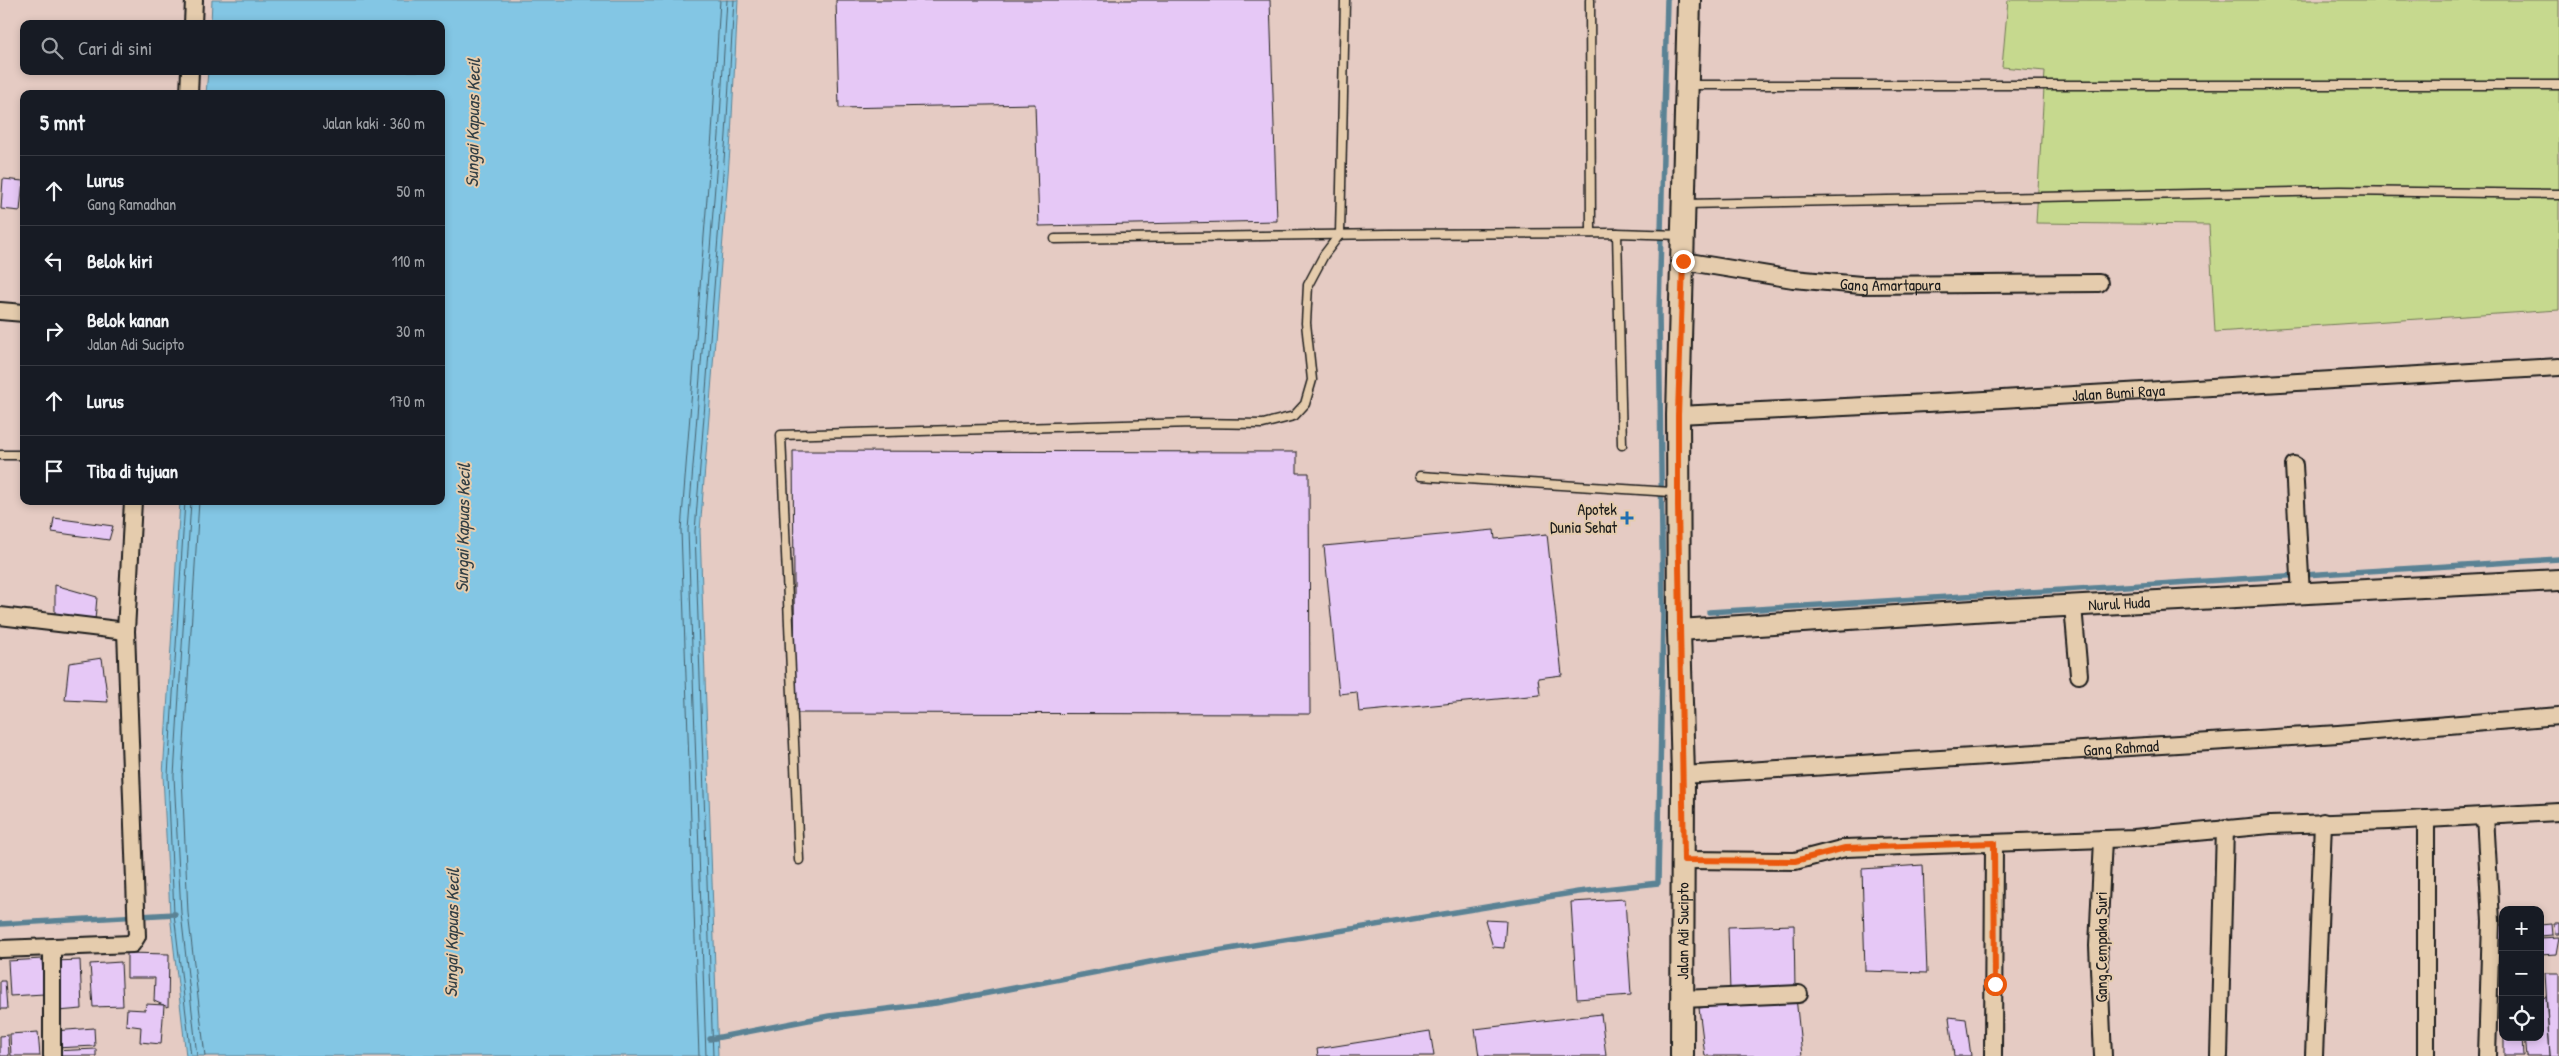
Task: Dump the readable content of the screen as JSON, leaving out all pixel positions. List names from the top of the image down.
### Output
{
  "streets": {
    "main road": ["Jalan Adi Sucipto"],
    "street": [
      "Gang Amartapura",
      "Jalan Bumi Raya",
      "Nurul Huda",
      "Gang Rahmad",
      "Gang Cempaka Suri"
    ]
  },
  "crossings": [
    ["Gang Amartapura", "Jalan Adi Sucipto"],
    ["Jalan Bumi Raya", "Jalan Adi Sucipto"],
    ["Nurul Huda", "Jalan Adi Sucipto"],
    ["Gang Rahmad", "Jalan Adi Sucipto"]
  ],
  "water": ["Sungai Kapuas Kecil"],
  "places": {
    "health": ["Apotek Dunia Sehat"]
  },
  "page": {
    "search": "Cari di sini",
    "heading": ["5 mnt", "Jalan kaki · 360 m"],
    "list": [
      ["Lurus", "Gang Ramadhan", "50 m"],
      ["Belok kiri", "110 m"],
      ["Belok kanan", "Jalan Adi Sucipto", "30 m"],
      ["Lurus", "170 m"],
      "Tiba di tujuan"
    ],
    "map_buttons": ["+", "−"]
  }
}
